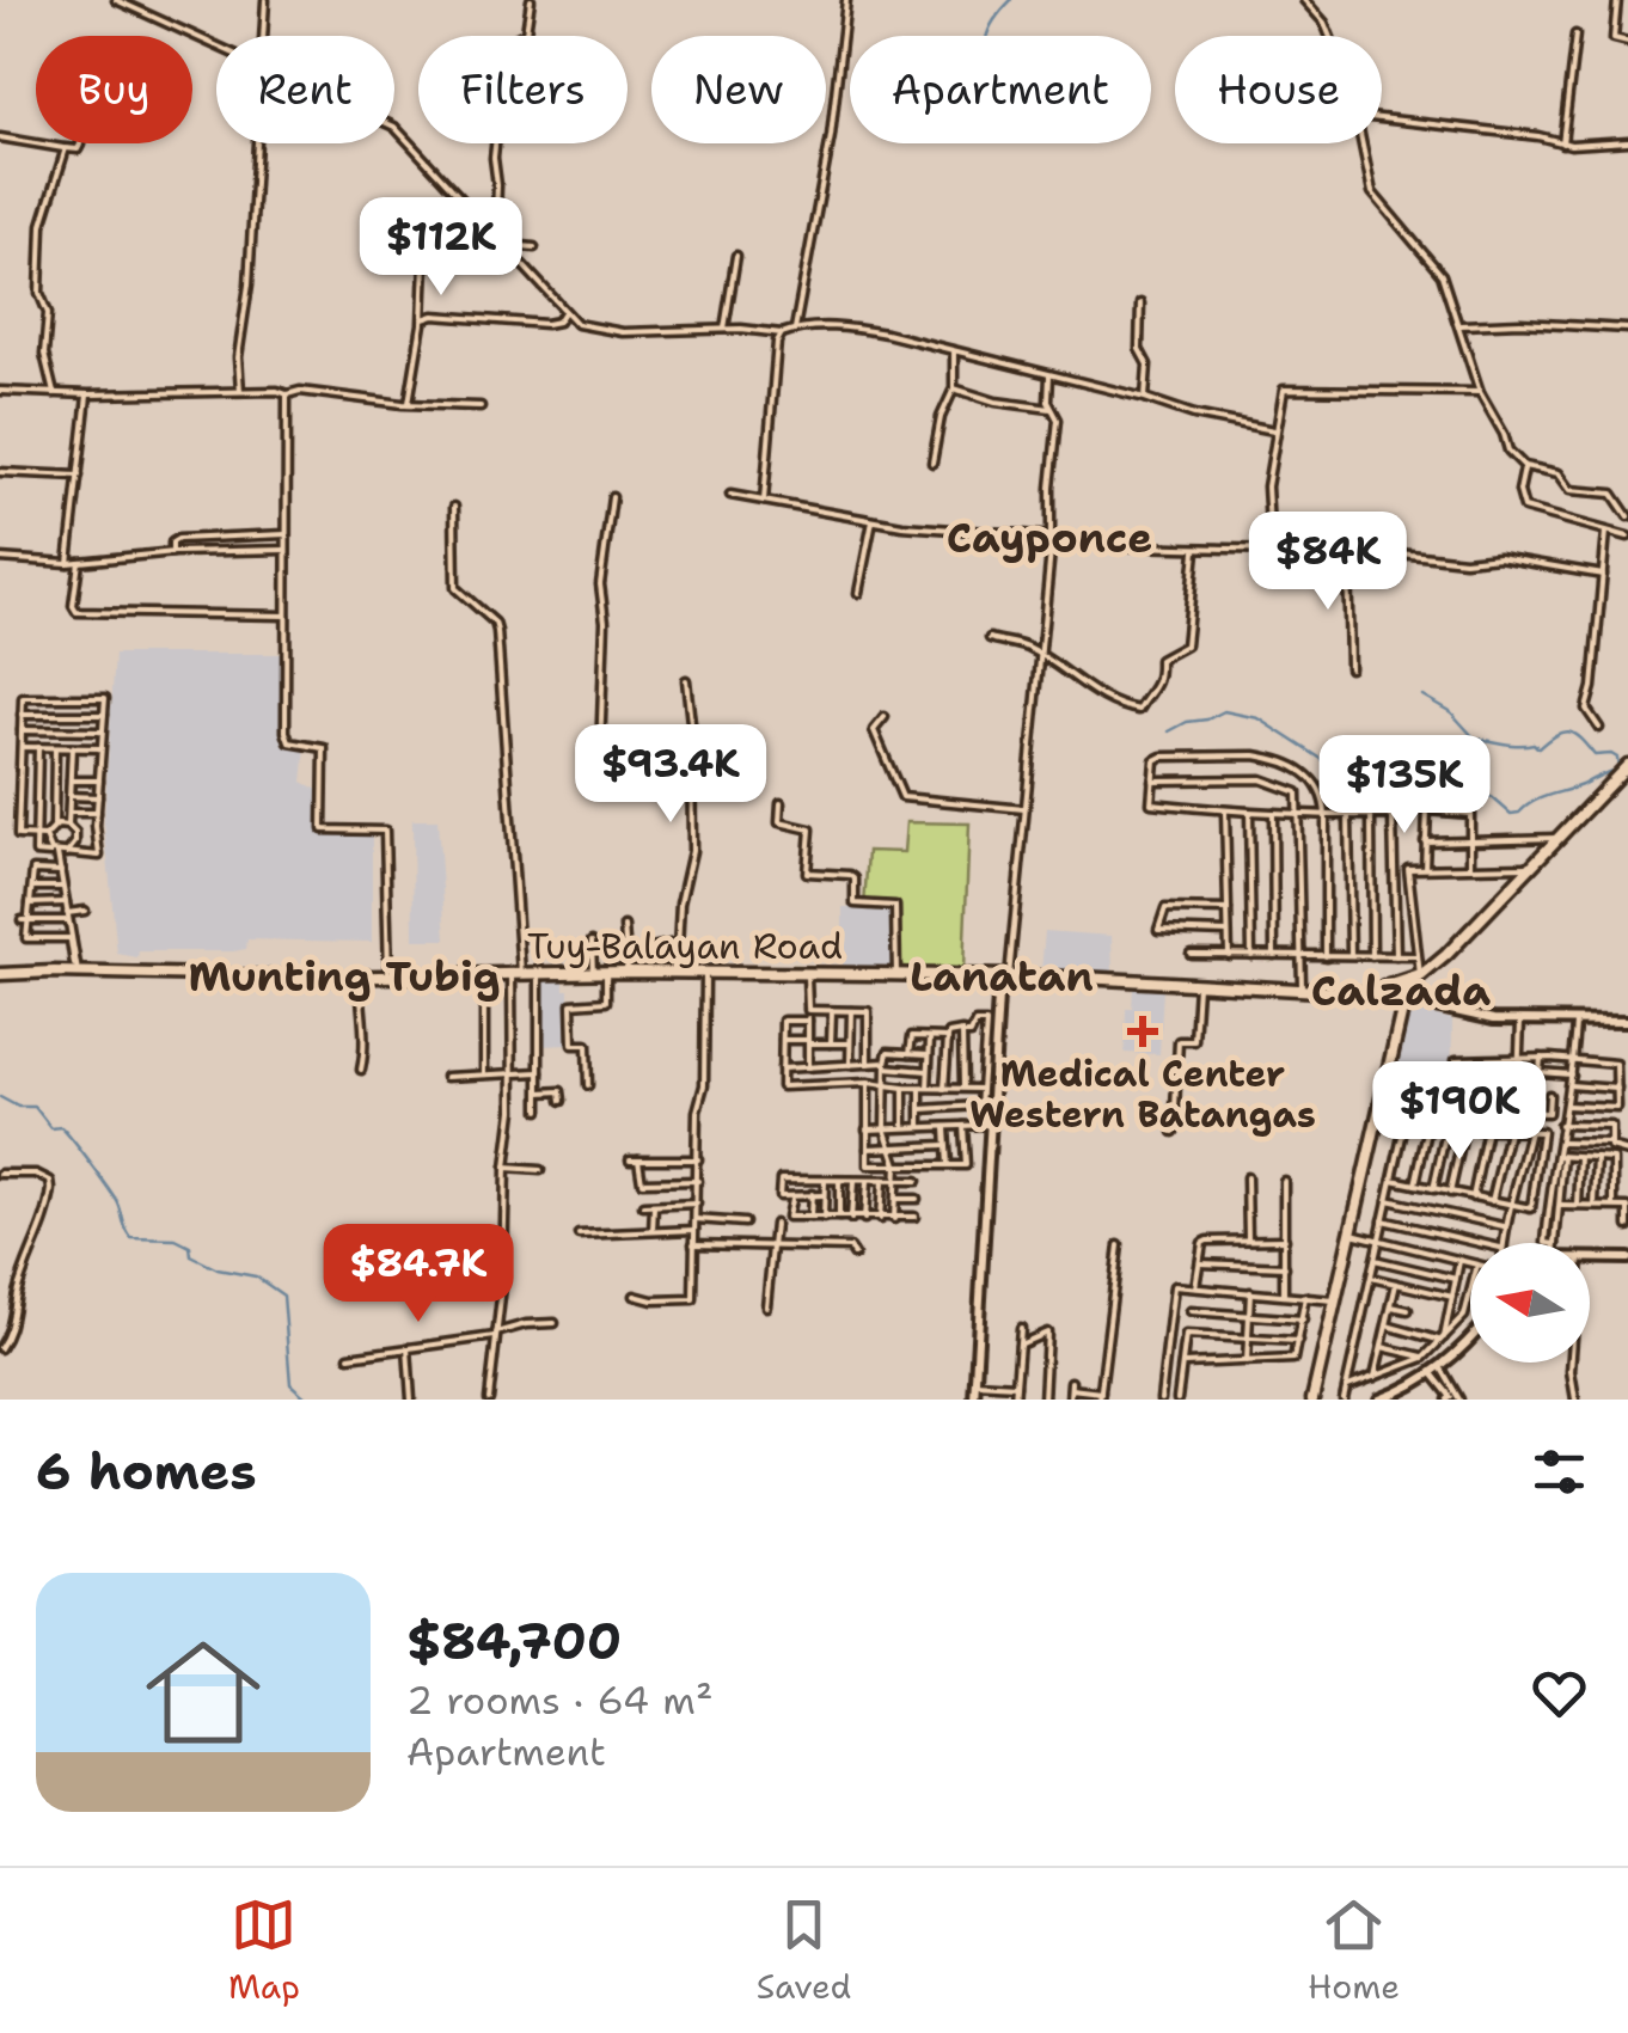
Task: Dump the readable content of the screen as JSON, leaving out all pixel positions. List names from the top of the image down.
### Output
{
  "streets": {
    "main road": ["Tuy-Balayan Road"]
  },
  "districts": [
    "Cayponce",
    "Munting Tubig",
    "Lanatan",
    "Calzada"
  ],
  "places": {
    "health": ["Medical Center Western Batangas"]
  },
  "north": "left",
  "page": {
    "chip": [
      "Buy",
      "Rent",
      "Filters",
      "New",
      "Apartment",
      "House"
    ],
    "price": [
      "$112K",
      "$84K",
      "$93.4K",
      "$135K",
      "$190K",
      "$84.7K"
    ],
    "heading": "6 homes",
    "list": [
      {
        "name": "$84,700",
        "note": "2 rooms · 64 m² · Apartment"
      }
    ],
    "tabs": ["Map", "Saved", "Home"]
  }
}
